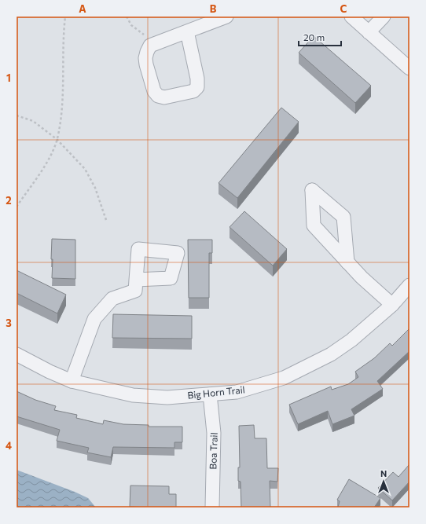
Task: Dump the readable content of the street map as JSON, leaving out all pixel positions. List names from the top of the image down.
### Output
{
  "streets": {
    "street": ["Big Horn Trail", "Boa Trail"]
  },
  "crossings": [
    ["Big Horn Trail", "Boa Trail"]
  ],
  "scale_bar": "20 m",
  "north": "top",
  "grid": {
    "columns": ["A", "B", "C"],
    "rows": [
      "1",
      "2",
      "3",
      "4"
    ]
  }
}
